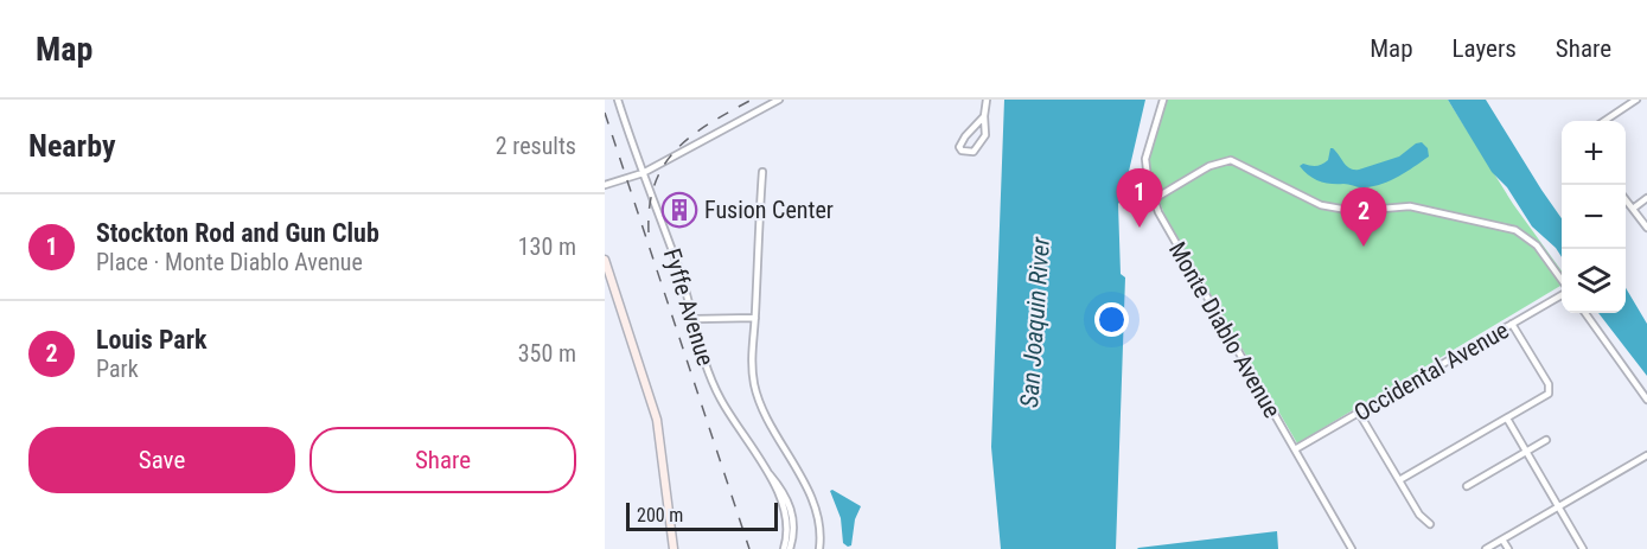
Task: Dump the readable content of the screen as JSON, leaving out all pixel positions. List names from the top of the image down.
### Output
{
  "streets": {
    "street": ["Fyffe Avenue", "Monte Diablo Avenue", "Occidental Avenue"]
  },
  "crossings": [
    ["Monte Diablo Avenue", "Occidental Avenue"]
  ],
  "water": ["San Joaquin River"],
  "places": {
    "building": ["Fusion Center"]
  },
  "scale_bar": "200 m",
  "page": {
    "header": "Map",
    "nav": ["Map", "Layers", "Share"],
    "heading": ["Nearby", "2 results"],
    "map_buttons": ["+", "−"],
    "pins": ["1", "2"],
    "list": [
      {
        "mark": "1",
        "name": "Stockton Rod and Gun Club",
        "note": "Place · Monte Diablo Avenue",
        "value": "130 m"
      },
      {
        "mark": "2",
        "name": "Louis Park",
        "note": "Park",
        "value": "350 m"
      }
    ],
    "buttons": ["Save", "Share"],
    "scale": "200 m"
  }
}
